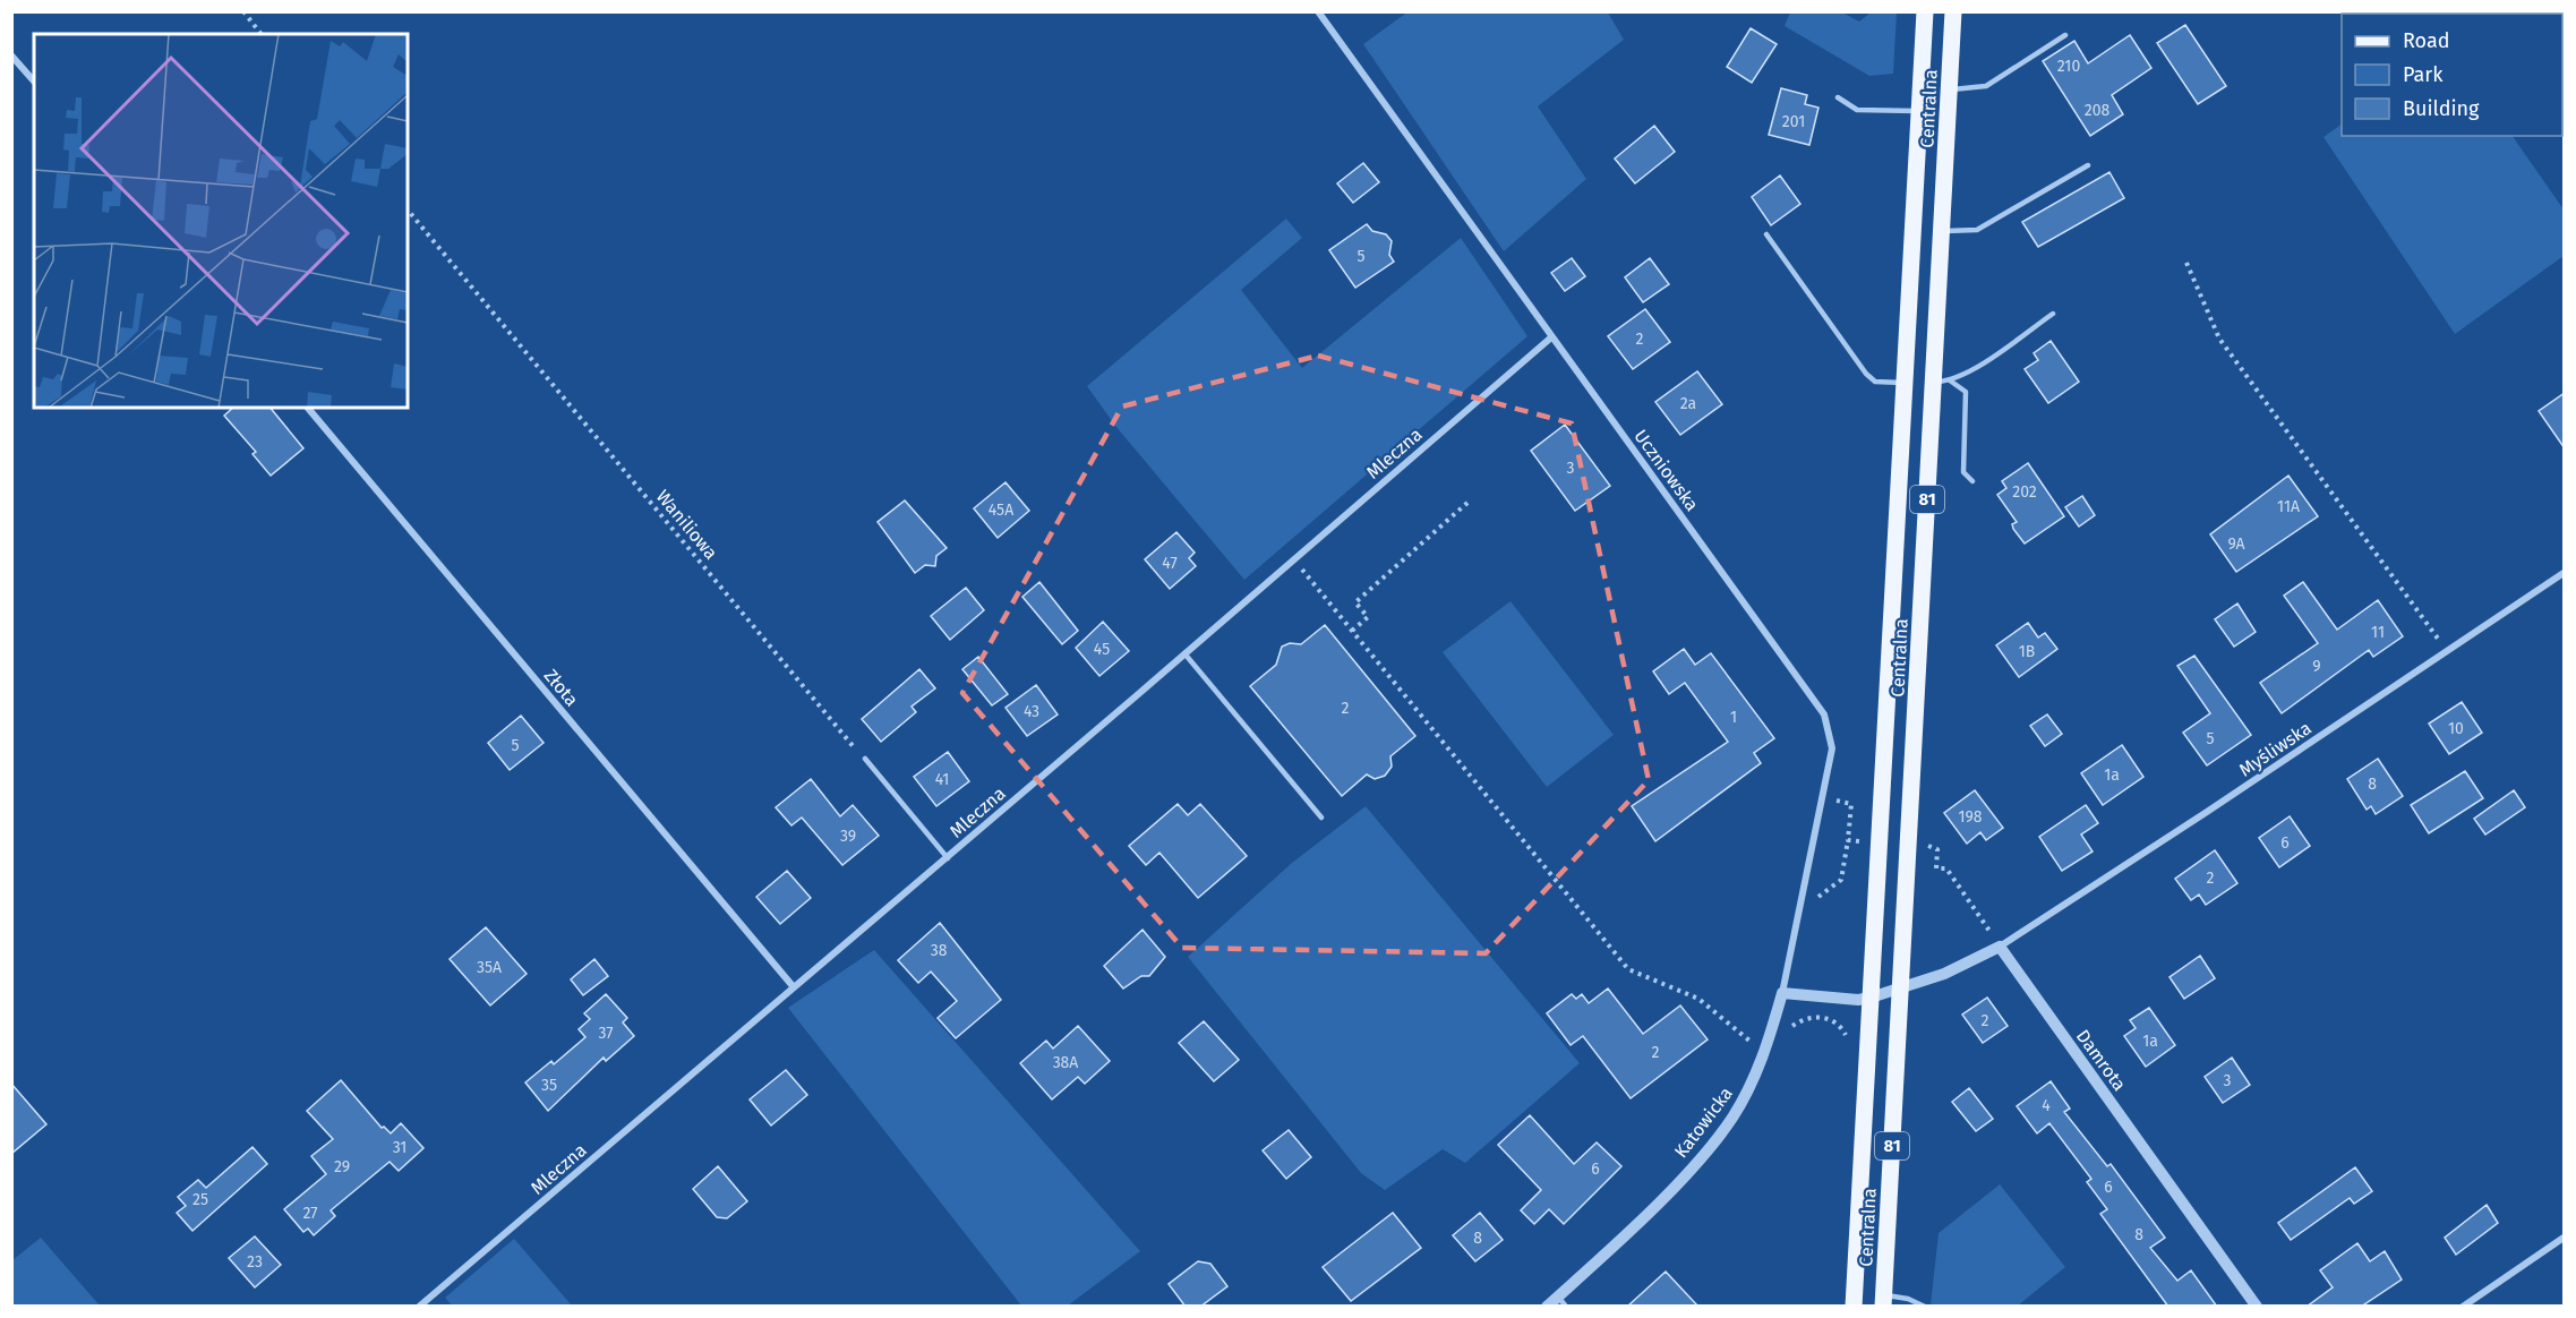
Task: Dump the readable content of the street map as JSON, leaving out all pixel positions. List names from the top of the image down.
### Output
{
  "streets": {
    "main road": ["Centralna", "81"],
    "street": [
      "Mleczna",
      "Uczniowska",
      "Złota",
      "Myśliwska",
      "Damrota",
      "Katowicka"
    ],
    "path": ["Waniliowa"]
  },
  "crossings": [
    ["Mleczna", "Uczniowska"],
    ["Mleczna", "Złota"],
    ["Uczniowska", "Katowicka"],
    ["Myśliwska", "Damrota"]
  ],
  "house_numbers": [
    "210",
    "208",
    "201",
    "5",
    "2",
    "2a",
    "3",
    "202",
    "11A",
    "45A",
    "9A",
    "47",
    "11",
    "45",
    "1B",
    "9",
    "2",
    "43",
    "1",
    "10",
    "5",
    "5",
    "1a",
    "41",
    "8",
    "198",
    "39",
    "6",
    "2",
    "38",
    "35A",
    "2",
    "37",
    "1a",
    "2",
    "38A",
    "3",
    "35",
    "4",
    "31",
    "29",
    "6",
    "6",
    "25",
    "27",
    "8",
    "8",
    "23"
  ],
  "legend": ["Road", "Park", "Building"]
}
